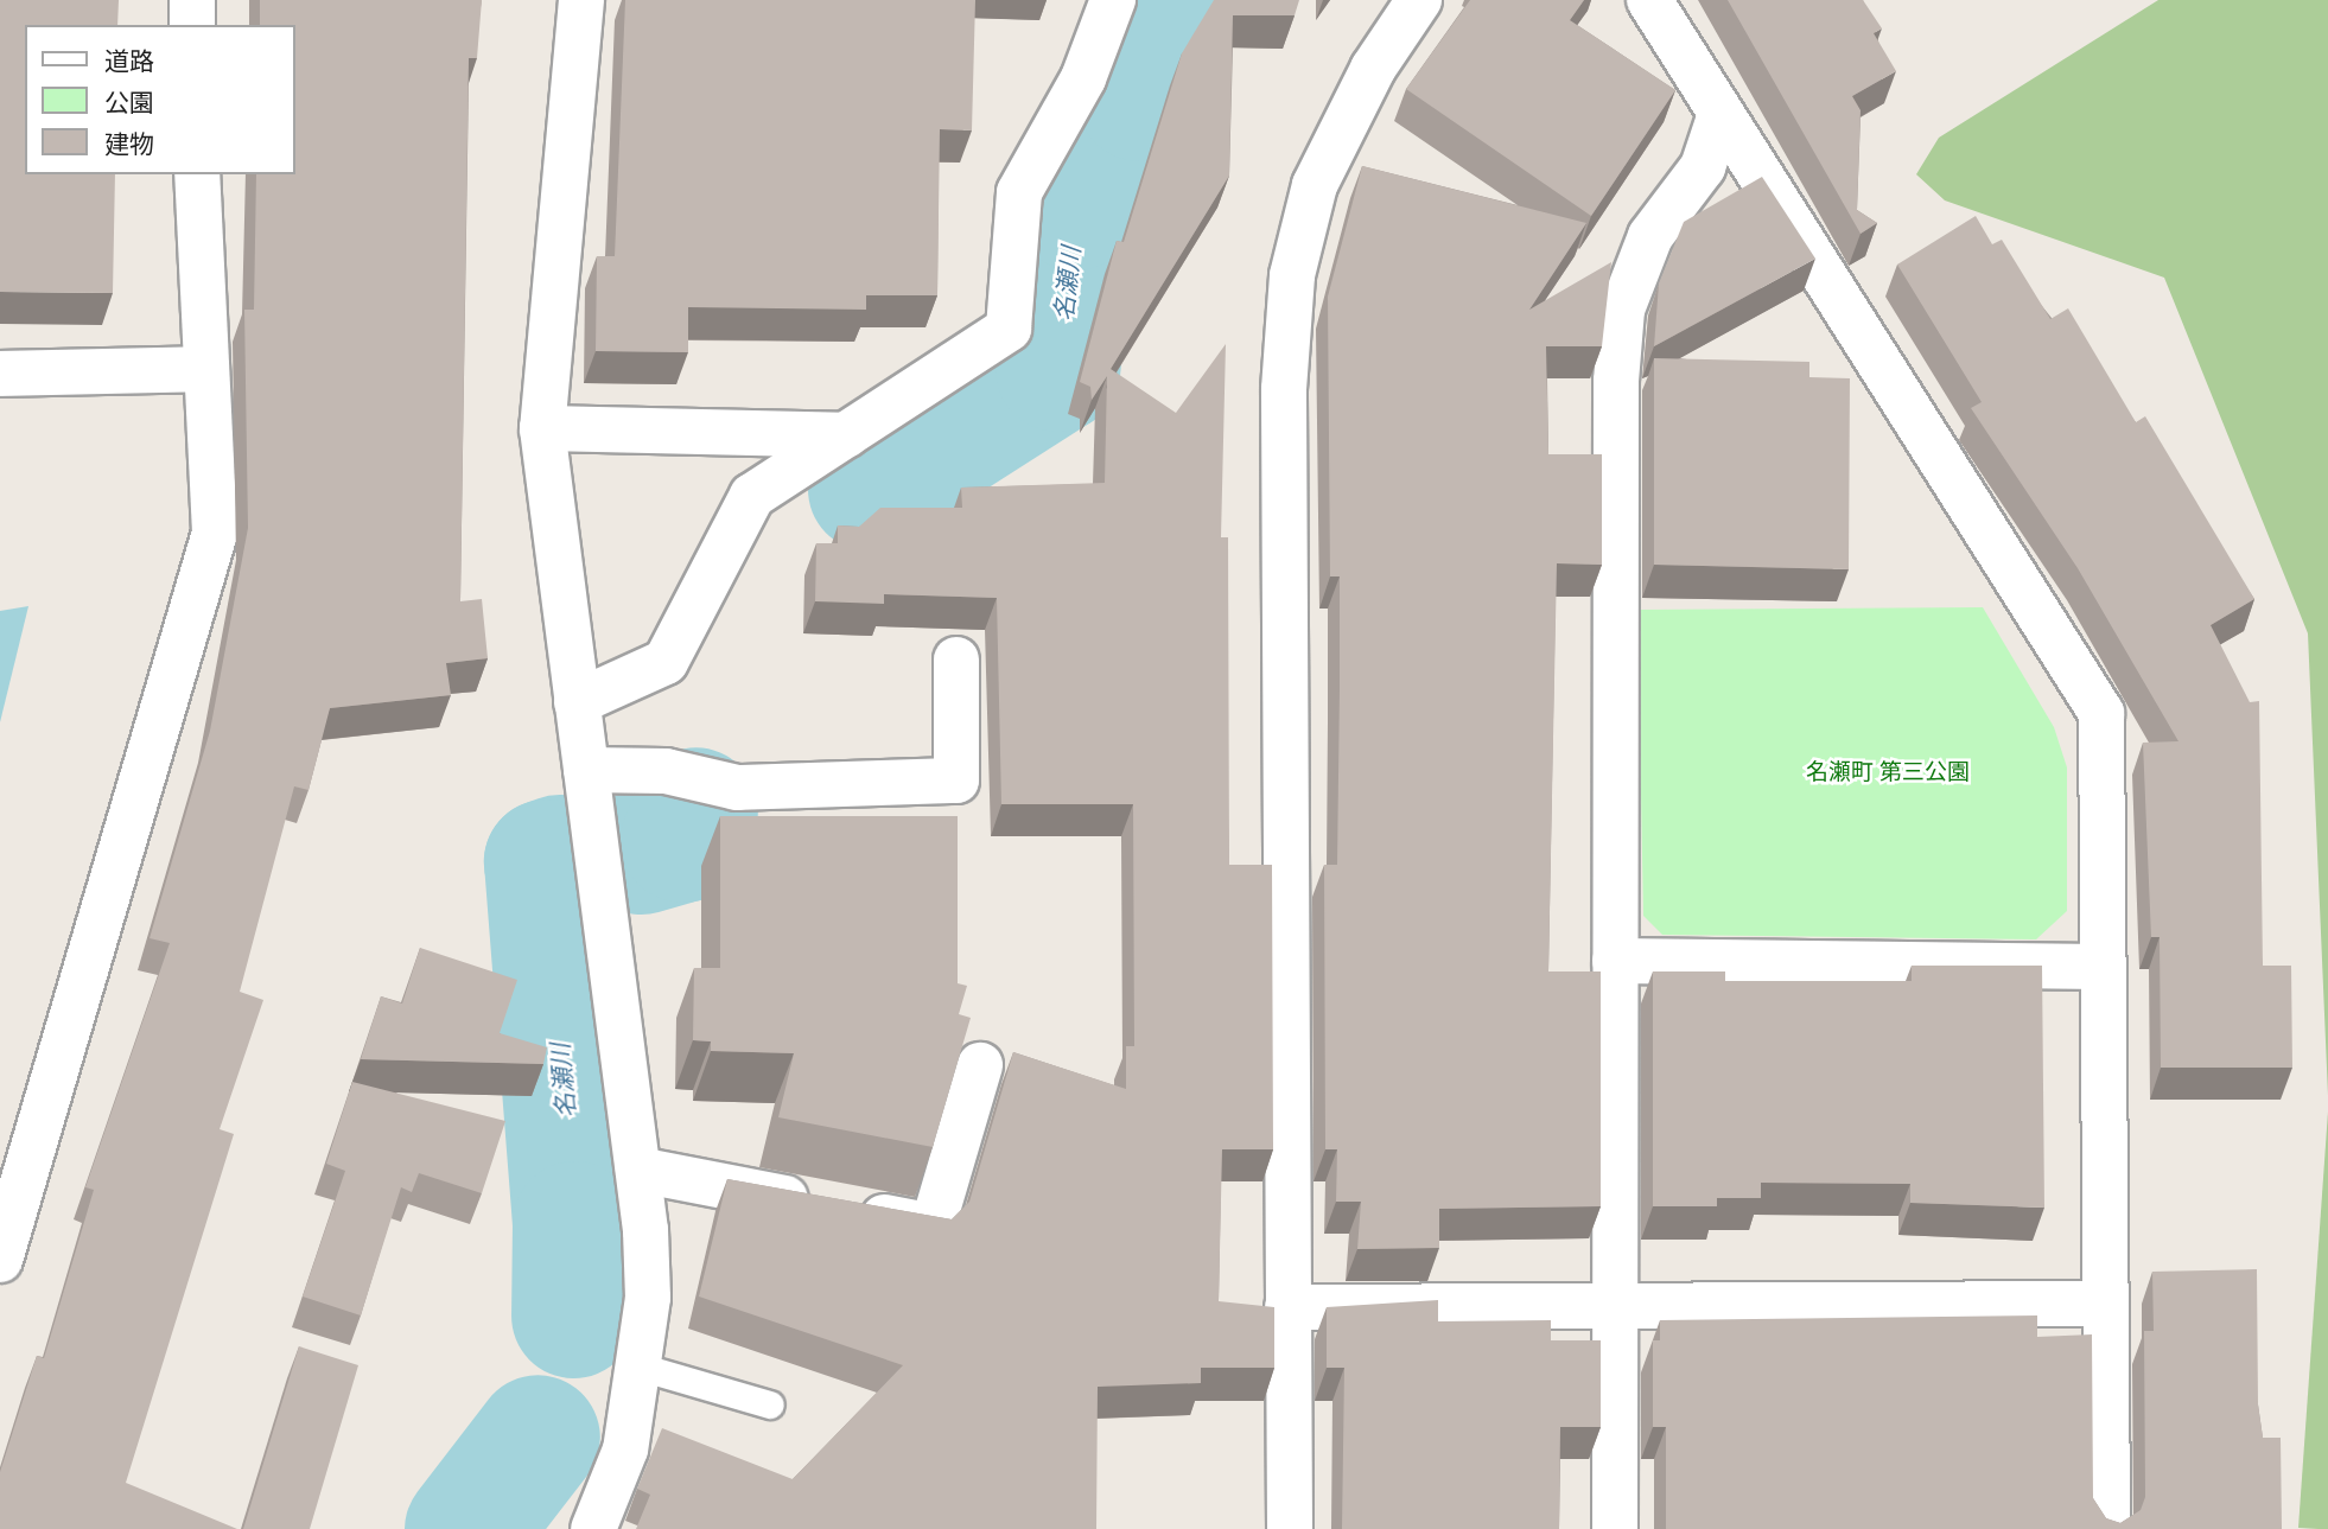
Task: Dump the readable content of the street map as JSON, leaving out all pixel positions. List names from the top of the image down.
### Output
{
  "water": ["名瀬川"],
  "parks": ["名瀬町 第三公園"],
  "legend": ["道路", "公園", "建物"]
}
